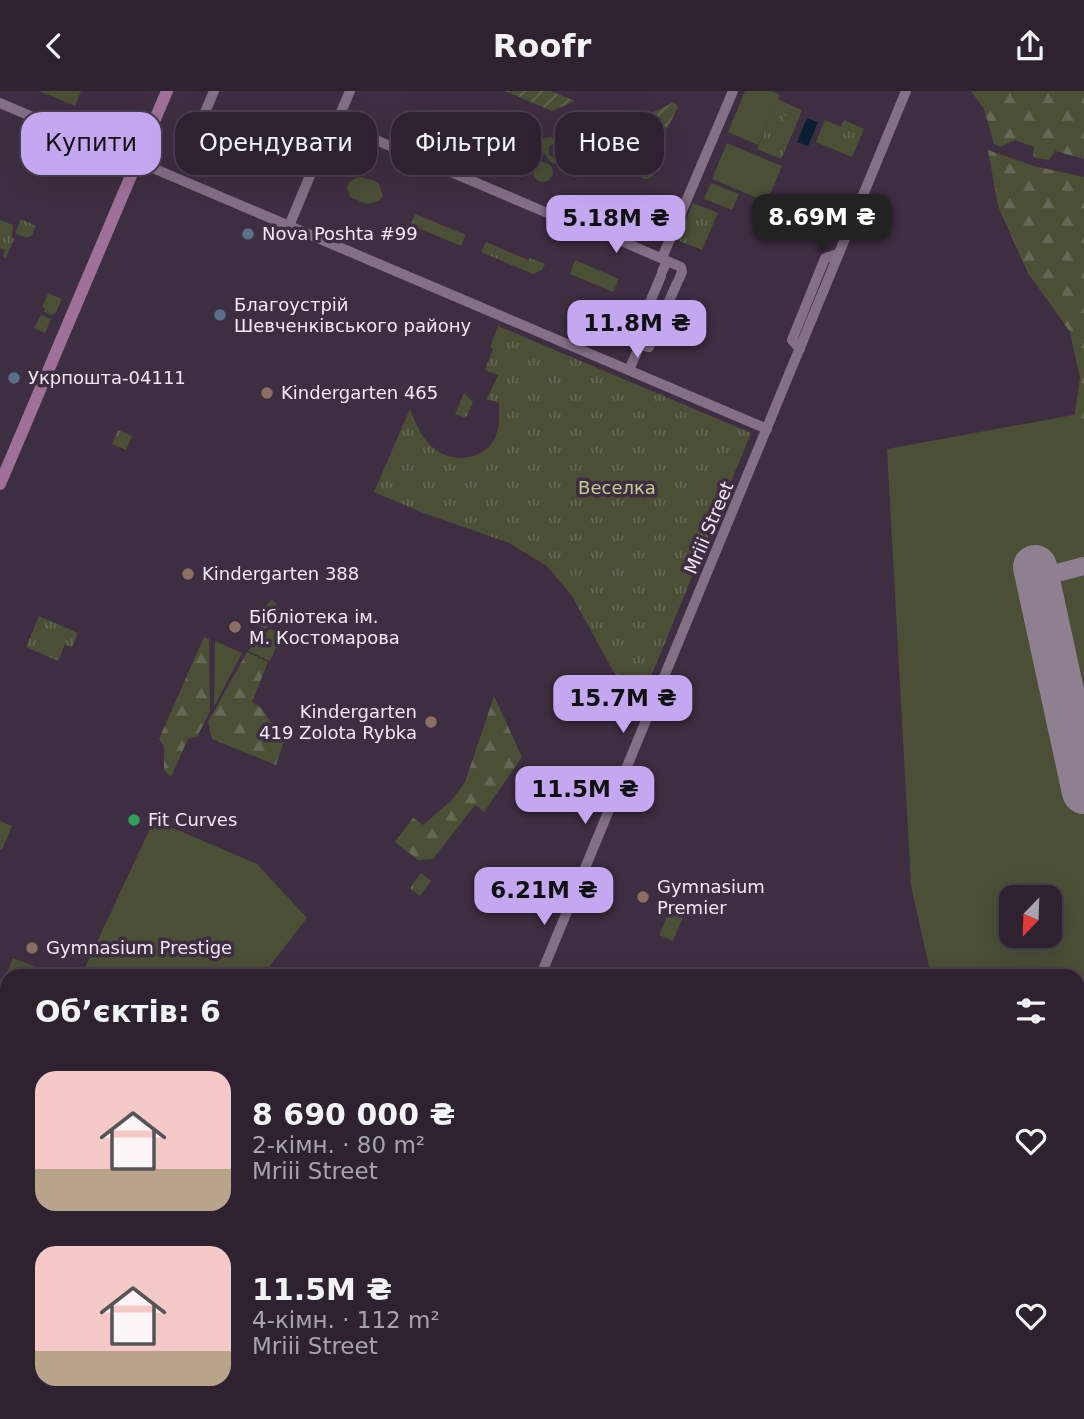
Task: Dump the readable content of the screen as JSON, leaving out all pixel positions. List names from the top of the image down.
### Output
{
  "streets": {
    "street": ["Mriii Street"]
  },
  "parks": ["Веселка"],
  "places": [
    "Nova Poshta #99",
    "Благоустрій Шевченківського району",
    "Укрпошта-04111",
    "Kindergarten 465",
    "Kindergarten 388",
    "Бібліотека ім. М. Костомарова",
    "Kindergarten 419 Zolota Rybka",
    "Fit Curves",
    "Gymnasium Premier",
    "Gymnasium Prestige"
  ],
  "north": "bottom left",
  "page": {
    "header": "Roofr",
    "chip": [
      "Купити",
      "Орендувати",
      "Фільтри",
      "Нове"
    ],
    "price": [
      "8.69M ₴",
      "5.18M ₴",
      "11.8M ₴",
      "15.7M ₴",
      "11.5M ₴",
      "6.21M ₴"
    ],
    "heading": "Об’єктів: 6",
    "list": [
      {
        "name": "8 690 000 ₴",
        "note": "2-кімн. · 80 m² · Mriii Street"
      },
      {
        "name": "11.5M ₴",
        "note": "4-кімн. · 112 m² · Mriii Street"
      }
    ]
  }
}
